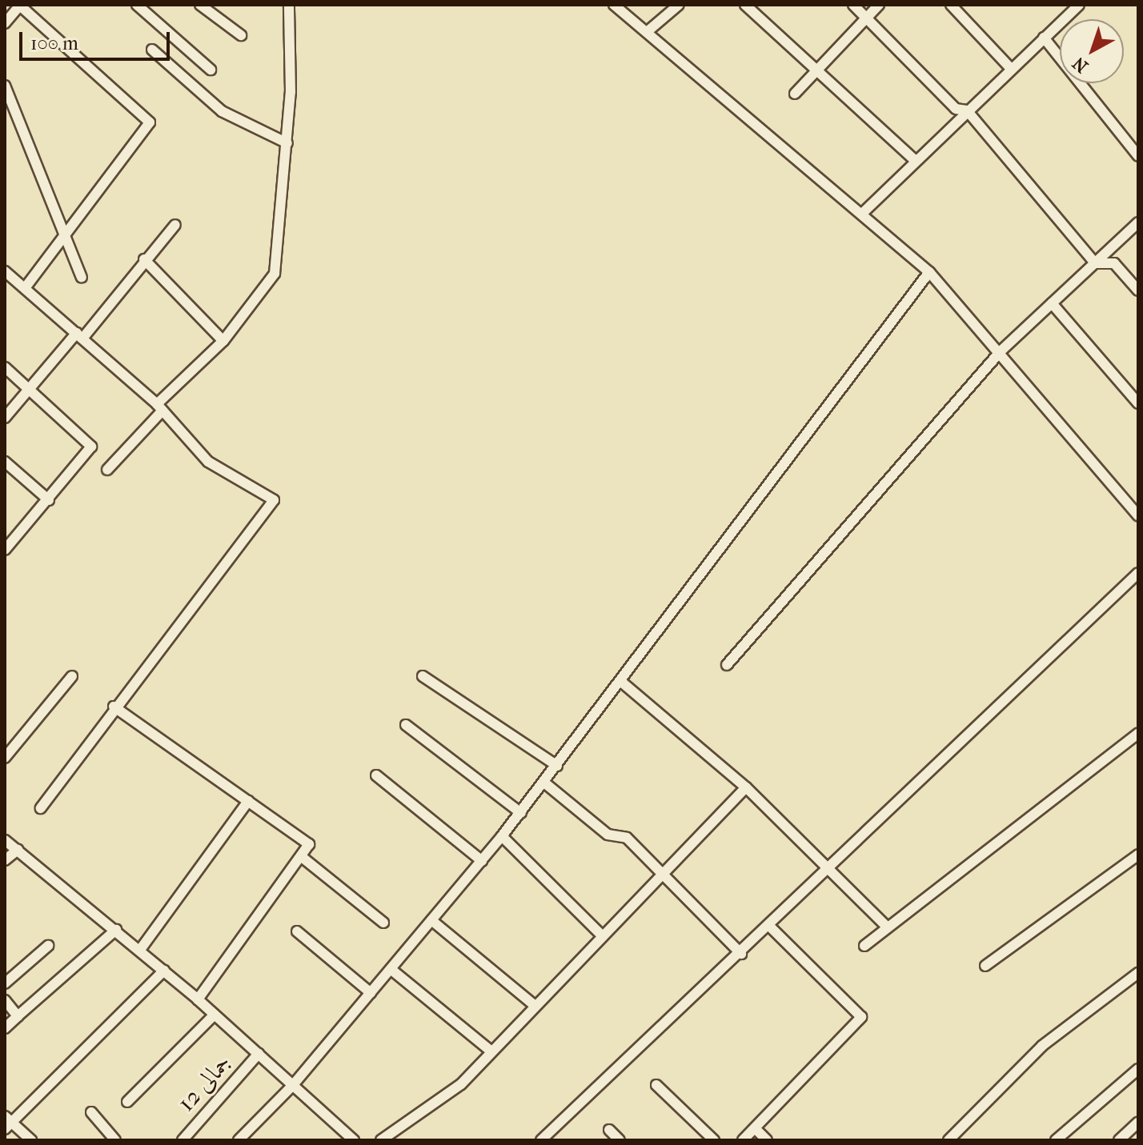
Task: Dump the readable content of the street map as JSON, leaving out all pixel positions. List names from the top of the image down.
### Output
{
  "streets": {
    "street": ["جمالی 12"]
  },
  "scale_bar": "100 m",
  "north": "bottom left"
}
